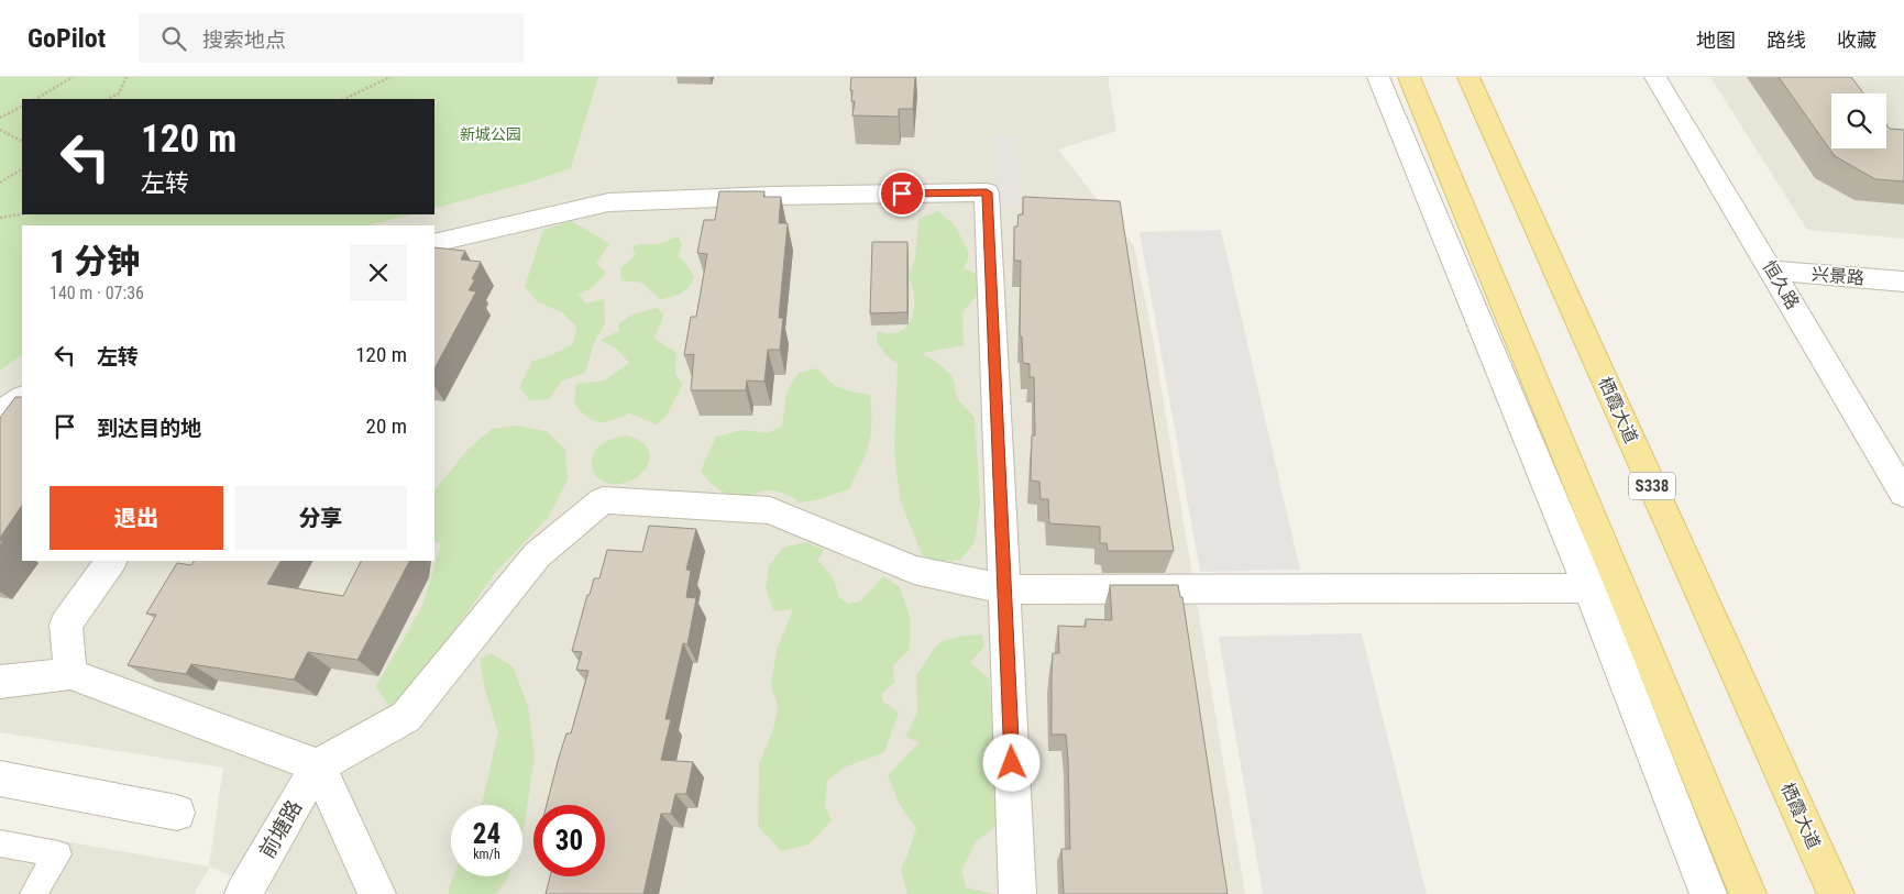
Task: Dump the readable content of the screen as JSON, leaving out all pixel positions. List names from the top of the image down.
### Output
{
  "streets": {
    "main road": ["栖霞大道", "S338"],
    "street": ["兴景路", "恒久路", "前塘路"]
  },
  "crossings": [
    ["兴景路", "恒久路"]
  ],
  "parks": ["新城公园"],
  "page": {
    "header": "GoPilot",
    "search": "搜索地点",
    "nav": ["地图", "路线", "收藏"],
    "turn": ["120 m", "左转"],
    "heading": ["1 分钟", "140 m · 07:36"],
    "list": [
      {
        "name": "左转",
        "value": "120 m"
      },
      {
        "name": "到达目的地",
        "value": "20 m"
      }
    ],
    "buttons": ["退出", "分享"],
    "speed": "24 km/h",
    "limit": "30"
  }
}
